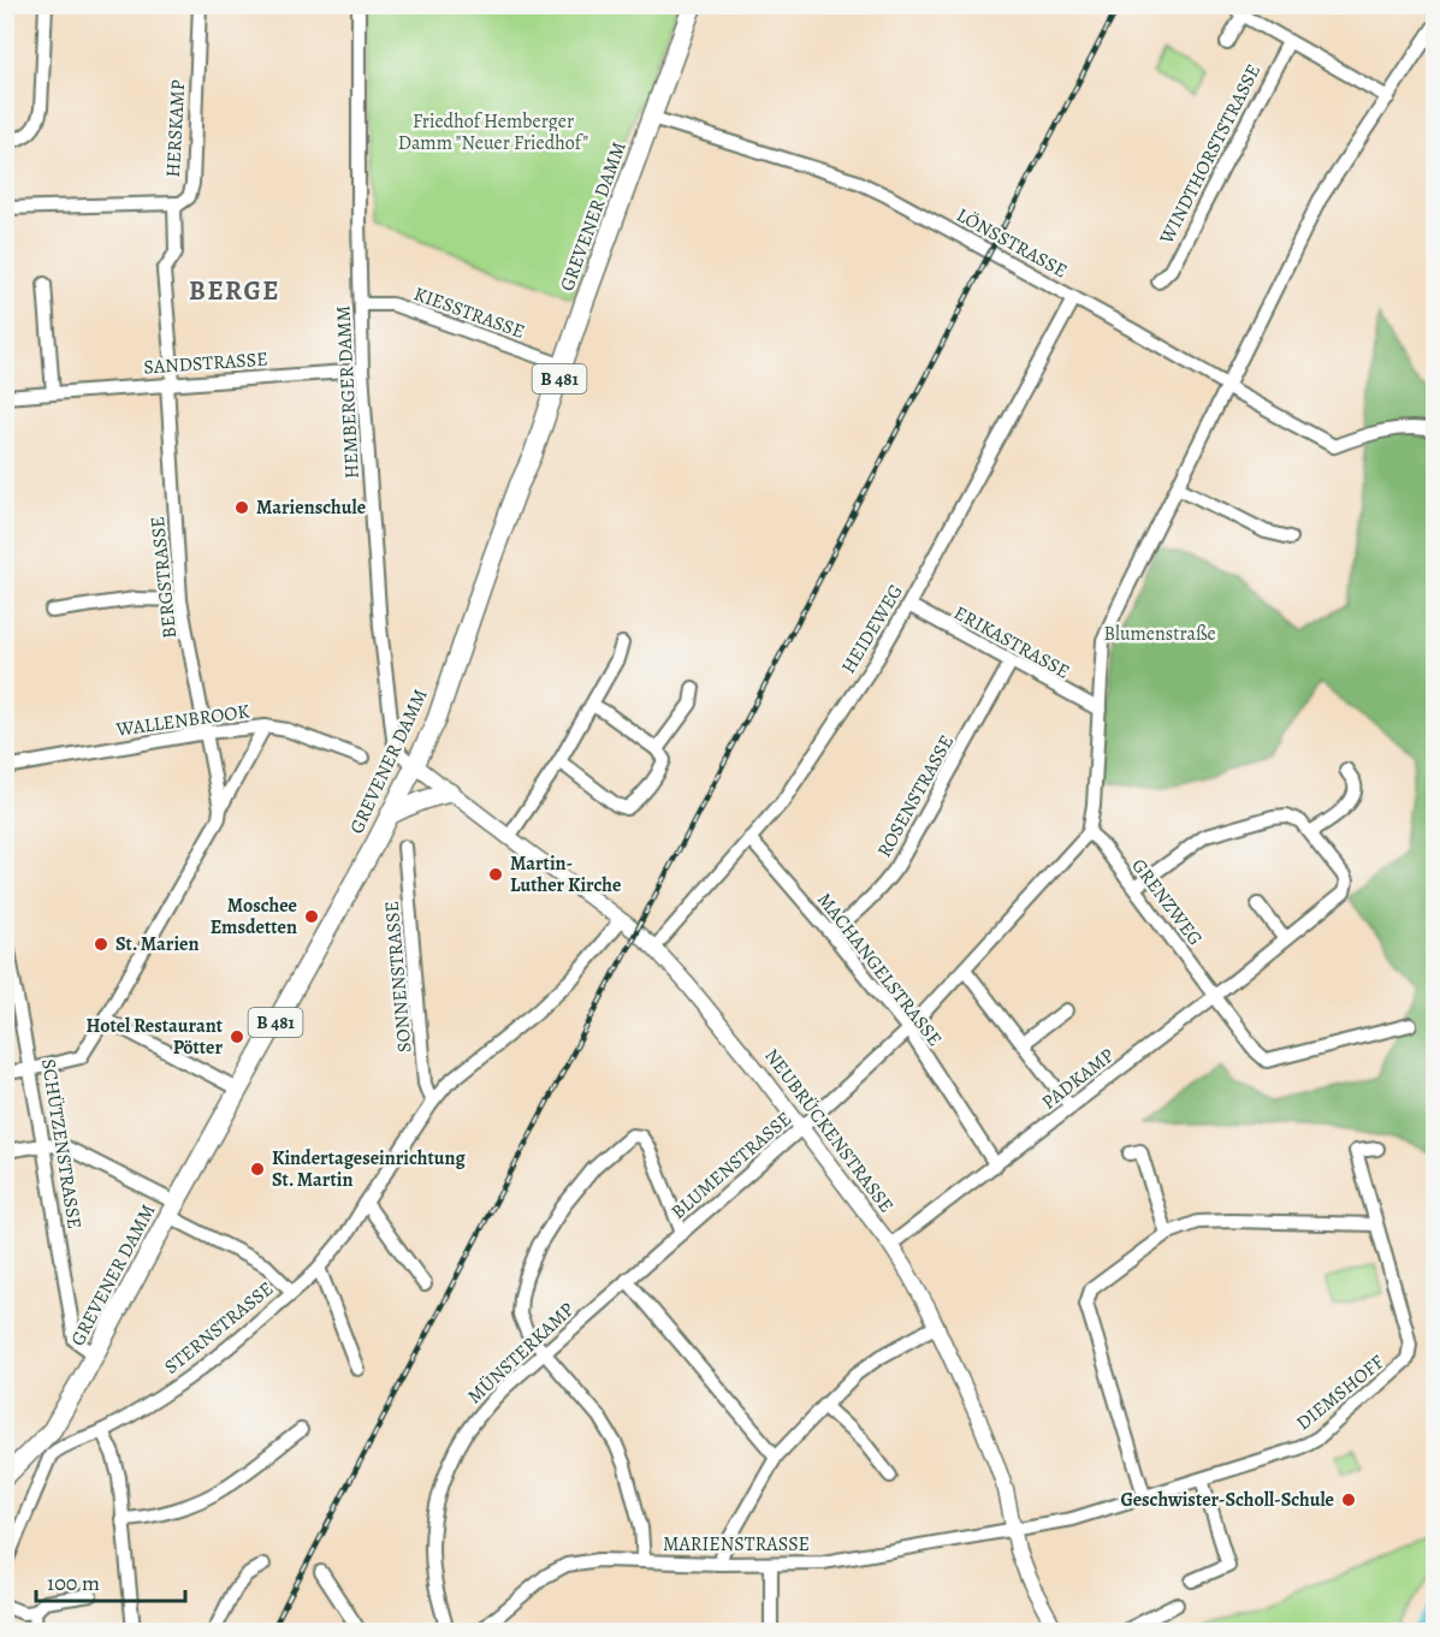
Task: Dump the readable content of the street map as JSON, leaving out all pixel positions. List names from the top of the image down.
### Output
{
  "streets": {
    "main road": ["GREVENER DAMM", "B 481"],
    "street": [
      "HERSKAMP",
      "WINDTHORSTSTRASSE",
      "LÖNSSTRASSE",
      "KIESSTRASSE",
      "SANDSTRASSE",
      "HEMBERGER DAMM",
      "BERGSTRASSE",
      "HEIDEWEG",
      "ERIKASTRASSE",
      "WALLENBROOK",
      "ROSENSTRASSE",
      "GRENZWEG",
      "MACHANGELSTRASSE",
      "SONNENSTRASSE",
      "PADKAMP",
      "NEUBRÜCKENSTRASSE",
      "SCHÜTZENSTRASSE",
      "BLUMENSTRASSE",
      "STERNSTRASSE",
      "MÜNSTERKAMP",
      "DIEMSHOFF",
      "MARIENSTRASSE"
    ]
  },
  "crossings": [
    ["HERSKAMP", "BERGSTRASSE"],
    ["GREVENER DAMM", "LÖNSSTRASSE"],
    ["GREVENER DAMM", "KIESSTRASSE"],
    ["GREVENER DAMM", "HEMBERGER DAMM"],
    ["GREVENER DAMM", "NEUBRÜCKENSTRASSE"],
    ["GREVENER DAMM", "SCHÜTZENSTRASSE"],
    ["LÖNSSTRASSE", "HEIDEWEG"],
    ["KIESSTRASSE", "HEMBERGER DAMM"],
    ["SANDSTRASSE", "HEMBERGER DAMM"],
    ["SANDSTRASSE", "BERGSTRASSE"],
    ["HEMBERGER DAMM", "NEUBRÜCKENSTRASSE"],
    ["BERGSTRASSE", "WALLENBROOK"],
    ["HEIDEWEG", "ERIKASTRASSE"],
    ["HEIDEWEG", "MACHANGELSTRASSE"],
    ["HEIDEWEG", "NEUBRÜCKENSTRASSE"],
    ["ERIKASTRASSE", "ROSENSTRASSE"],
    ["ROSENSTRASSE", "MACHANGELSTRASSE"],
    ["GRENZWEG", "PADKAMP"],
    ["GRENZWEG", "BLUMENSTRASSE"],
    ["MACHANGELSTRASSE", "PADKAMP"],
    ["MACHANGELSTRASSE", "BLUMENSTRASSE"],
    ["SONNENSTRASSE", "STERNSTRASSE"],
    ["PADKAMP", "NEUBRÜCKENSTRASSE"],
    ["NEUBRÜCKENSTRASSE", "BLUMENSTRASSE"],
    ["NEUBRÜCKENSTRASSE", "STERNSTRASSE"],
    ["NEUBRÜCKENSTRASSE", "DIEMSHOFF"],
    ["NEUBRÜCKENSTRASSE", "MARIENSTRASSE"],
    ["BLUMENSTRASSE", "MÜNSTERKAMP"],
    ["DIEMSHOFF", "MARIENSTRASSE"]
  ],
  "districts": ["BERGE"],
  "parks": ["Friedhof Hemberger Damm \"Neuer Friedhof\"", "Blumenstraße"],
  "places": [
    "Marienschule",
    "Martin- Luther Kirche",
    "Moschee Emsdetten",
    "St. Marien",
    "Hotel Restaurant Pötter",
    "Kindertageseinrichtung St. Martin",
    "Geschwister-Scholl-Schule"
  ],
  "scale_bar": "100 m"
}
